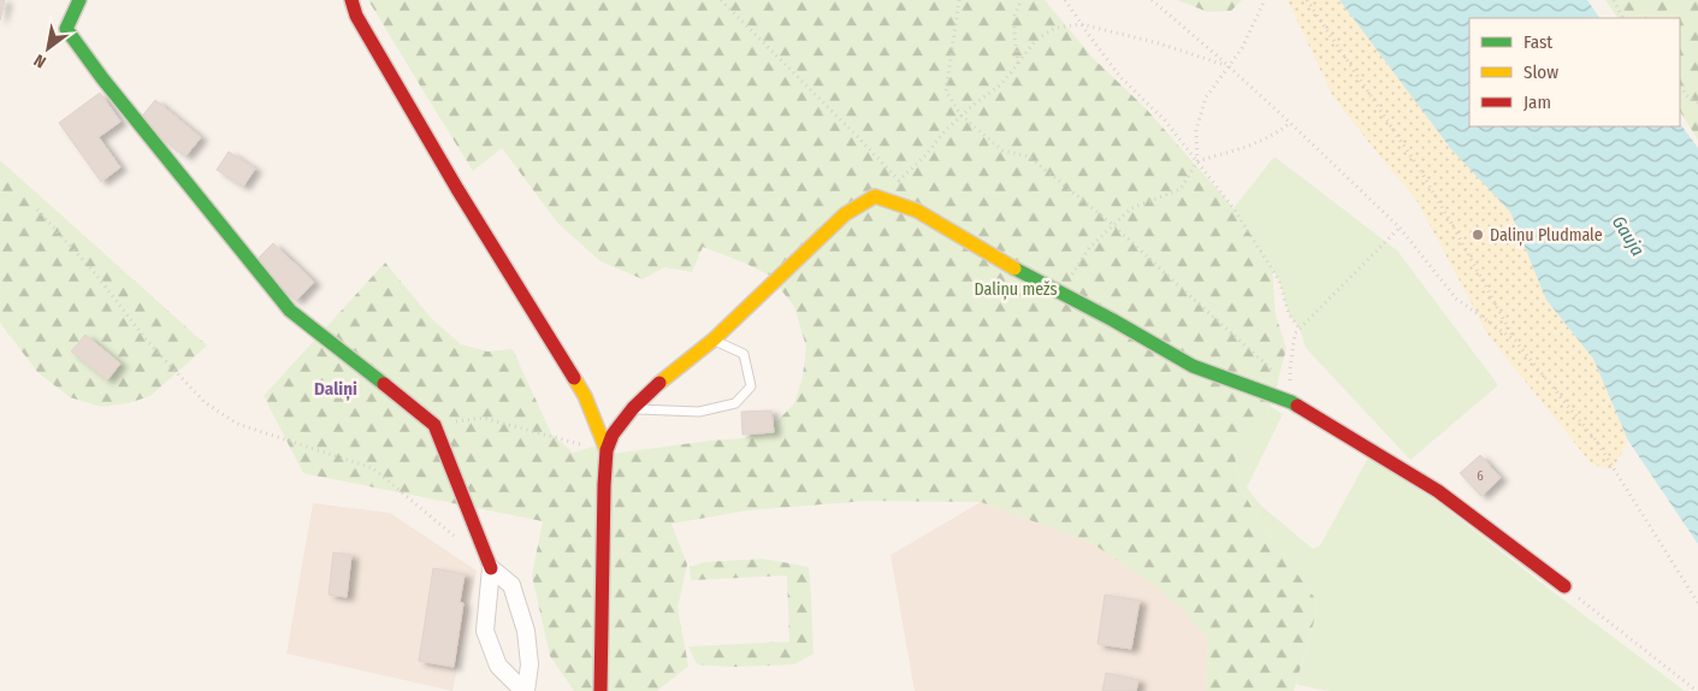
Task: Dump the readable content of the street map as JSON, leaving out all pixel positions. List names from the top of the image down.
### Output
{
  "districts": ["Daliņi"],
  "water": ["Gauja"],
  "parks": ["Daliņu mežs"],
  "places": ["Daliņu Pludmale"],
  "house_numbers": ["6"],
  "legend": ["Fast", "Slow", "Jam"],
  "north": "bottom left"
}
